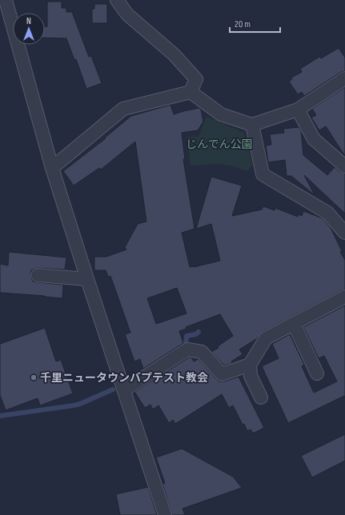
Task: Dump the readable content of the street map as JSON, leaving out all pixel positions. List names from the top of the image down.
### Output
{
  "parks": ["じんでん公園"],
  "places": ["千里ニュータウンバプテスト教会"],
  "scale_bar": "20 m",
  "north": "top"
}
